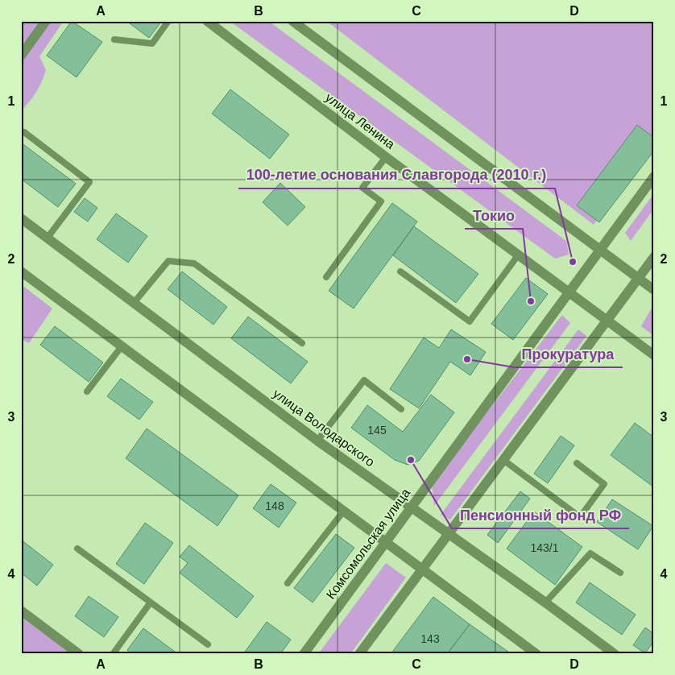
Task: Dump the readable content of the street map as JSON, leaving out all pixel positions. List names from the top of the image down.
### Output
{
  "streets": {
    "street": ["улица Ленина", "улица Володарского", "Комсомольская улица"]
  },
  "crossings": [
    ["улица Ленина", "Комсомольская улица"],
    ["улица Володарского", "Комсомольская улица"]
  ],
  "places": [
    "100-летие основания Славгорода (2010 г.)",
    "Токио",
    "Прокуратура",
    "Пенсионный фонд РФ"
  ],
  "house_numbers": [
    "145",
    "148",
    "143/1",
    "143"
  ],
  "grid": {
    "columns": [
      "A",
      "B",
      "C",
      "D"
    ],
    "rows": [
      "1",
      "2",
      "3",
      "4"
    ]
  }
}
